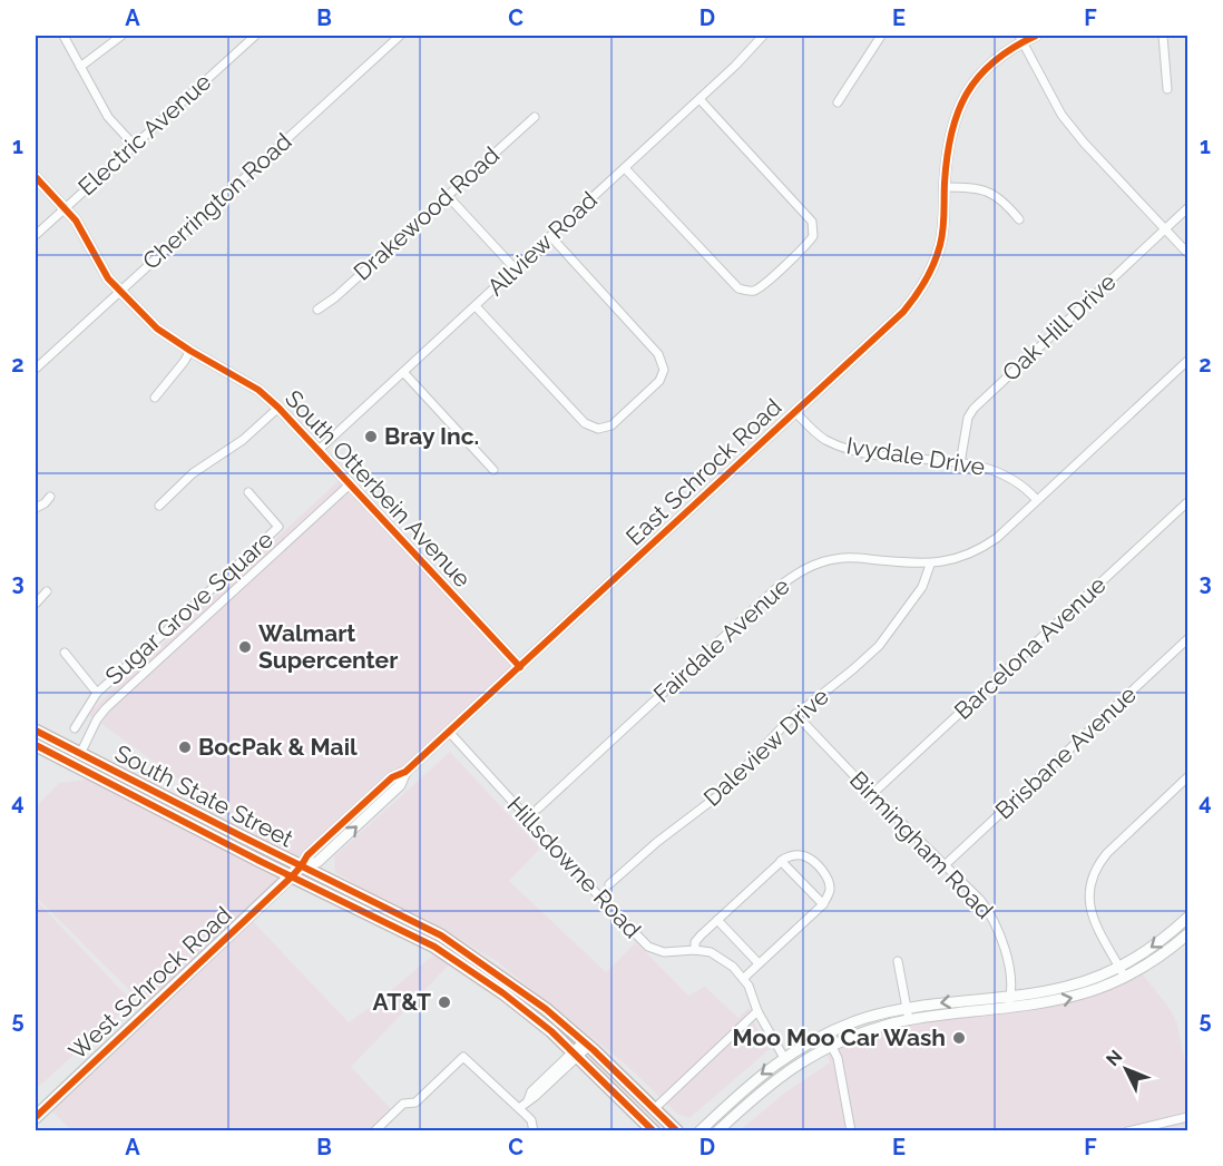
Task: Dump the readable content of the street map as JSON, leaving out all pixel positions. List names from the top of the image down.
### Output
{
  "streets": {
    "main road": ["East Schrock Road", "South State Street", "West Schrock Road"],
    "street": [
      "Electric Avenue",
      "Cherrington Road",
      "Drakewood Road",
      "Allview Road",
      "Oak Hill Drive",
      "Ivydale Drive",
      "South Otterbein Avenue",
      "Sugar Grove Square",
      "Fairdale Avenue",
      "Barcelona Avenue",
      "Daleview Drive",
      "Brisbane Avenue",
      "Birmingham Road",
      "Hillsdowne Road"
    ]
  },
  "crossings": [
    ["Electric Avenue", "South Otterbein Avenue"],
    ["Cherrington Road", "South Otterbein Avenue"],
    ["Allview Road", "South Otterbein Avenue"],
    ["Oak Hill Drive", "Ivydale Drive"],
    ["Ivydale Drive", "East Schrock Road"],
    ["Ivydale Drive", "Fairdale Avenue"],
    ["East Schrock Road", "South Otterbein Avenue"],
    ["East Schrock Road", "South State Street"],
    ["East Schrock Road", "Hillsdowne Road"],
    ["East Schrock Road", "West Schrock Road"],
    ["Fairdale Avenue", "Daleview Drive"],
    ["Barcelona Avenue", "Birmingham Road"],
    ["Daleview Drive", "Birmingham Road"],
    ["Brisbane Avenue", "Birmingham Road"],
    ["South State Street", "West Schrock Road"]
  ],
  "places": [
    "Bray Inc.",
    "Walmart Supercenter",
    "BocPak & Mail",
    "AT&T",
    "Moo Moo Car Wash"
  ],
  "north": "top left",
  "grid": {
    "columns": [
      "A",
      "B",
      "C",
      "D",
      "E",
      "F"
    ],
    "rows": [
      "1",
      "2",
      "3",
      "4",
      "5"
    ]
  }
}
